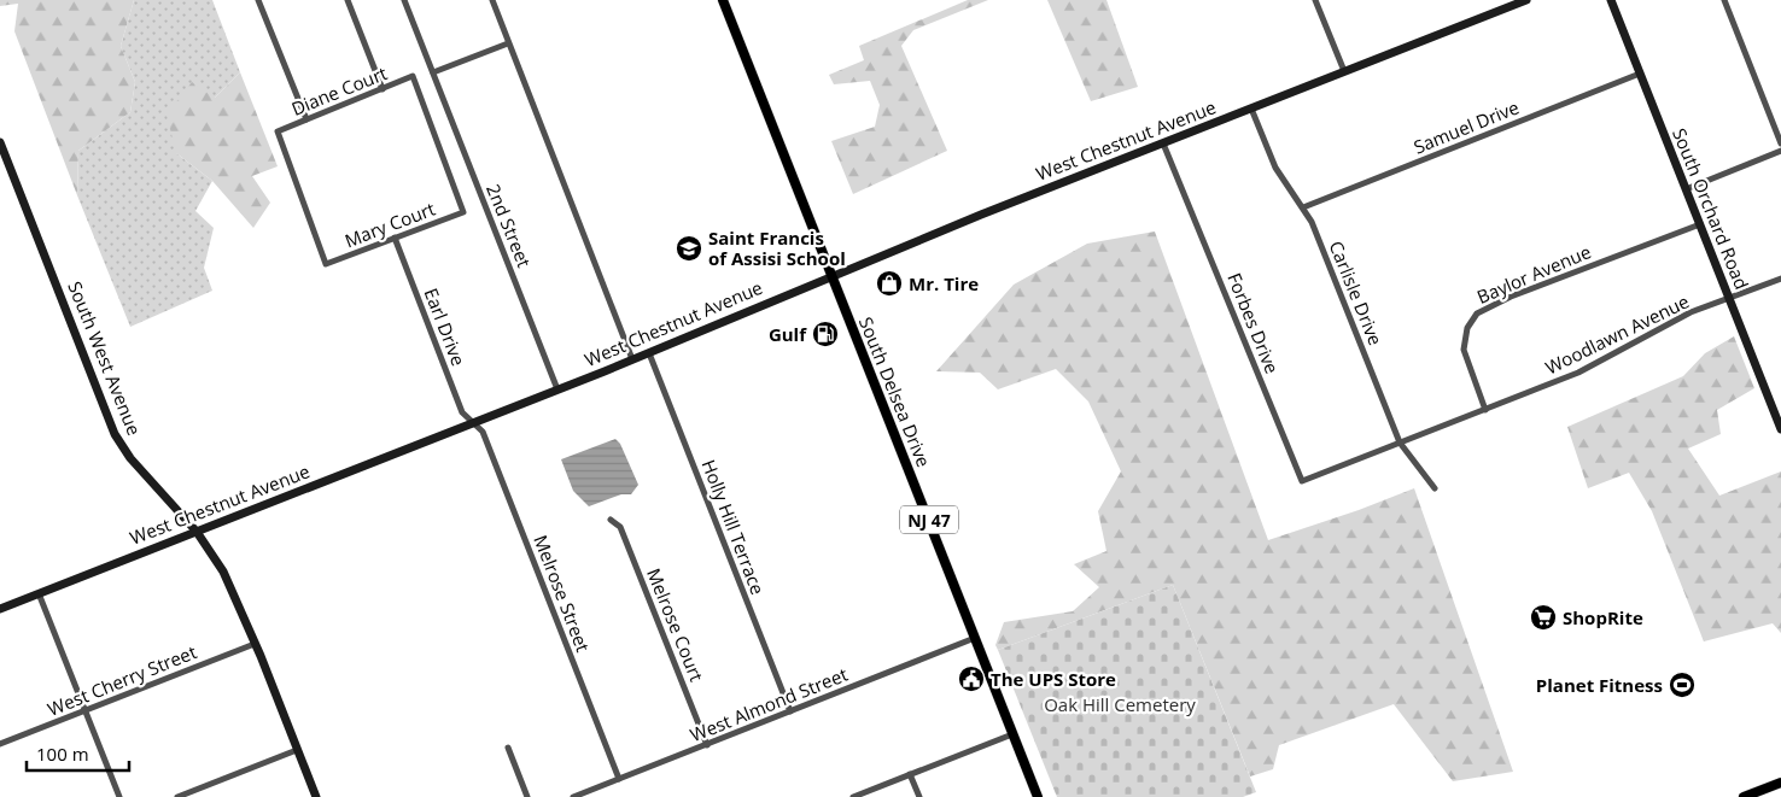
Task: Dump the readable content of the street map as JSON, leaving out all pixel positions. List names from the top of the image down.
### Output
{
  "streets": {
    "main road": ["South Delsea Drive", "NJ 47"],
    "street": [
      "Diane Court",
      "Samuel Drive",
      "West Chestnut Avenue",
      "South Orchard Road",
      "Mary Court",
      "2nd Street",
      "Baylor Avenue",
      "Carlisle Drive",
      "Forbes Drive",
      "Earl Drive",
      "Woodlawn Avenue",
      "South West Avenue",
      "Holly Hill Terrace",
      "Melrose Street",
      "Melrose Court",
      "West Cherry Street",
      "West Almond Street"
    ]
  },
  "crossings": [
    ["Diane Court", "Mary Court"],
    ["Samuel Drive", "South Orchard Road"],
    ["Samuel Drive", "Carlisle Drive"],
    ["West Chestnut Avenue", "2nd Street"],
    ["West Chestnut Avenue", "Carlisle Drive"],
    ["West Chestnut Avenue", "Forbes Drive"],
    ["West Chestnut Avenue", "Earl Drive"],
    ["West Chestnut Avenue", "South West Avenue"],
    ["West Chestnut Avenue", "South Delsea Drive"],
    ["West Chestnut Avenue", "Holly Hill Terrace"],
    ["West Chestnut Avenue", "Melrose Street"],
    ["South Orchard Road", "Baylor Avenue"],
    ["South Orchard Road", "Woodlawn Avenue"],
    ["Mary Court", "Earl Drive"],
    ["Baylor Avenue", "Woodlawn Avenue"],
    ["Carlisle Drive", "Woodlawn Avenue"],
    ["Forbes Drive", "Woodlawn Avenue"],
    ["Earl Drive", "Melrose Street"],
    ["South West Avenue", "West Cherry Street"],
    ["South Delsea Drive", "West Almond Street"],
    ["Holly Hill Terrace", "West Almond Street"],
    ["Melrose Street", "West Almond Street"],
    ["Melrose Court", "West Almond Street"]
  ],
  "parks": ["Oak Hill Cemetery"],
  "places": {
    "school or university": ["Saint Francis of Assisi School"],
    "shop": ["Mr. Tire"],
    "fuel station": ["Gulf"],
    "supermarket": ["ShopRite"],
    "public building": ["The UPS Store"],
    "sports": ["Planet Fitness"]
  },
  "scale_bar": "100 m"
}
